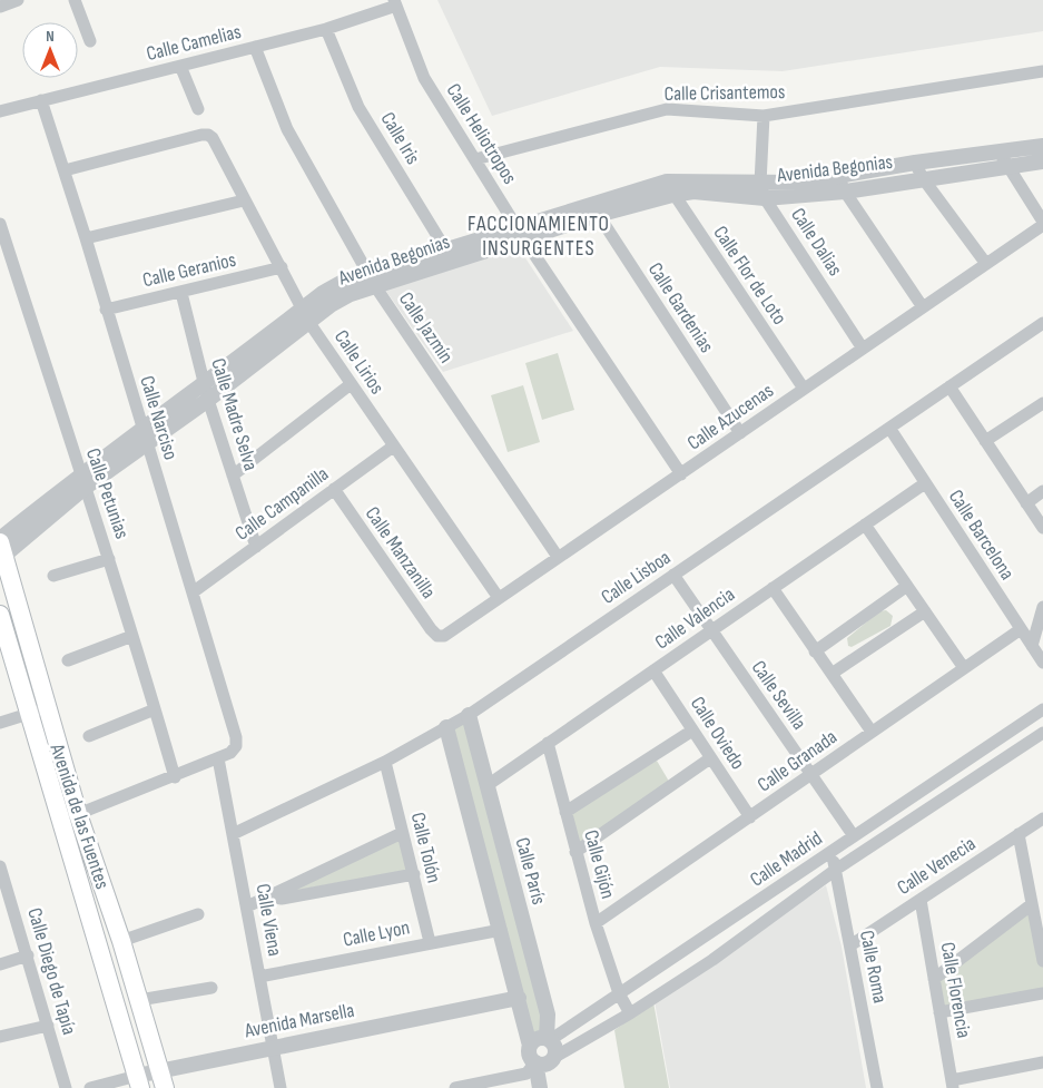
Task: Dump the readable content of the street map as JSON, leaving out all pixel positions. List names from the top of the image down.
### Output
{
  "streets": {
    "main road": ["Avenida de las Fuentes"],
    "street": [
      "Calle Camelias",
      "Calle Crisantemos",
      "Calle Heliotropos",
      "Calle Iris",
      "Avenida Begonias",
      "Calle Dalias",
      "Calle Geranios",
      "Calle Flor de Loto",
      "Calle Gardenias",
      "Calle Jazmín",
      "Calle Lirios",
      "Calle Madre Selva",
      "Calle Azucenas",
      "Calle Narciso",
      "Calle Petunias",
      "Calle Campanilla",
      "Calle Barcelona",
      "Calle Manzanilla",
      "Calle Lisboa",
      "Calle Valencia",
      "Calle Sevilla",
      "Calle Oviedo",
      "Calle Granada",
      "Calle Tolón",
      "Calle Madrid",
      "Calle Gijón",
      "Calle Venecia",
      "Calle París",
      "Calle Viena",
      "Calle Lyon",
      "Calle Roma",
      "Calle Diego de Tapía",
      "Calle Florencia",
      "Avenida Marsella"
    ]
  },
  "crossings": [
    ["Calle Camelias", "Calle Heliotropos"],
    ["Calle Camelias", "Calle Iris"],
    ["Calle Camelias", "Calle Jazmín"],
    ["Calle Camelias", "Calle Narciso"],
    ["Calle Crisantemos", "Calle Heliotropos"],
    ["Calle Heliotropos", "Avenida Begonias"],
    ["Calle Heliotropos", "Calle Azucenas"],
    ["Calle Iris", "Avenida Begonias"],
    ["Avenida Begonias", "Calle Dalias"],
    ["Avenida Begonias", "Calle Flor de Loto"],
    ["Avenida Begonias", "Calle Gardenias"],
    ["Avenida Begonias", "Calle Jazmín"],
    ["Avenida Begonias", "Calle Lirios"],
    ["Avenida Begonias", "Calle Madre Selva"],
    ["Avenida Begonias", "Calle Narciso"],
    ["Avenida Begonias", "Calle Petunias"],
    ["Avenida Begonias", "Avenida de las Fuentes"],
    ["Calle Dalias", "Calle Azucenas"],
    ["Calle Geranios", "Calle Lirios"],
    ["Calle Geranios", "Calle Madre Selva"],
    ["Calle Geranios", "Calle Narciso"],
    ["Calle Flor de Loto", "Calle Azucenas"],
    ["Calle Gardenias", "Calle Azucenas"],
    ["Calle Jazmín", "Calle Azucenas"],
    ["Calle Lirios", "Calle Azucenas"],
    ["Calle Lirios", "Calle Narciso"],
    ["Calle Lirios", "Calle Campanilla"],
    ["Calle Madre Selva", "Calle Campanilla"],
    ["Calle Azucenas", "Calle Manzanilla"],
    ["Calle Narciso", "Calle Campanilla"],
    ["Calle Narciso", "Calle Viena"],
    ["Calle Campanilla", "Calle Manzanilla"],
    ["Calle Barcelona", "Calle Lisboa"],
    ["Calle Barcelona", "Calle Valencia"],
    ["Calle Barcelona", "Calle Granada"],
    ["Calle Lisboa", "Calle Sevilla"],
    ["Calle Lisboa", "Calle Tolón"],
    ["Calle Lisboa", "Calle París"],
    ["Calle Lisboa", "Calle Viena"],
    ["Calle Valencia", "Calle Sevilla"],
    ["Calle Valencia", "Calle Oviedo"],
    ["Calle Valencia", "Calle Gijón"],
    ["Calle Valencia", "Calle París"],
    ["Calle Sevilla", "Calle Granada"],
    ["Calle Sevilla", "Calle Madrid"],
    ["Calle Oviedo", "Calle Granada"],
    ["Calle Granada", "Calle Gijón"],
    ["Avenida de las Fuentes", "Avenida Marsella"],
    ["Calle Tolón", "Calle Lyon"],
    ["Calle Madrid", "Calle Gijón"],
    ["Calle Madrid", "Calle París"],
    ["Calle Madrid", "Calle Roma"],
    ["Calle Venecia", "Calle Roma"],
    ["Calle Venecia", "Calle Florencia"],
    ["Calle Viena", "Calle Lyon"],
    ["Calle Viena", "Avenida Marsella"]
  ],
  "districts": ["FACCIONAMIENTO INSURGENTES"],
  "north": "top"
}
